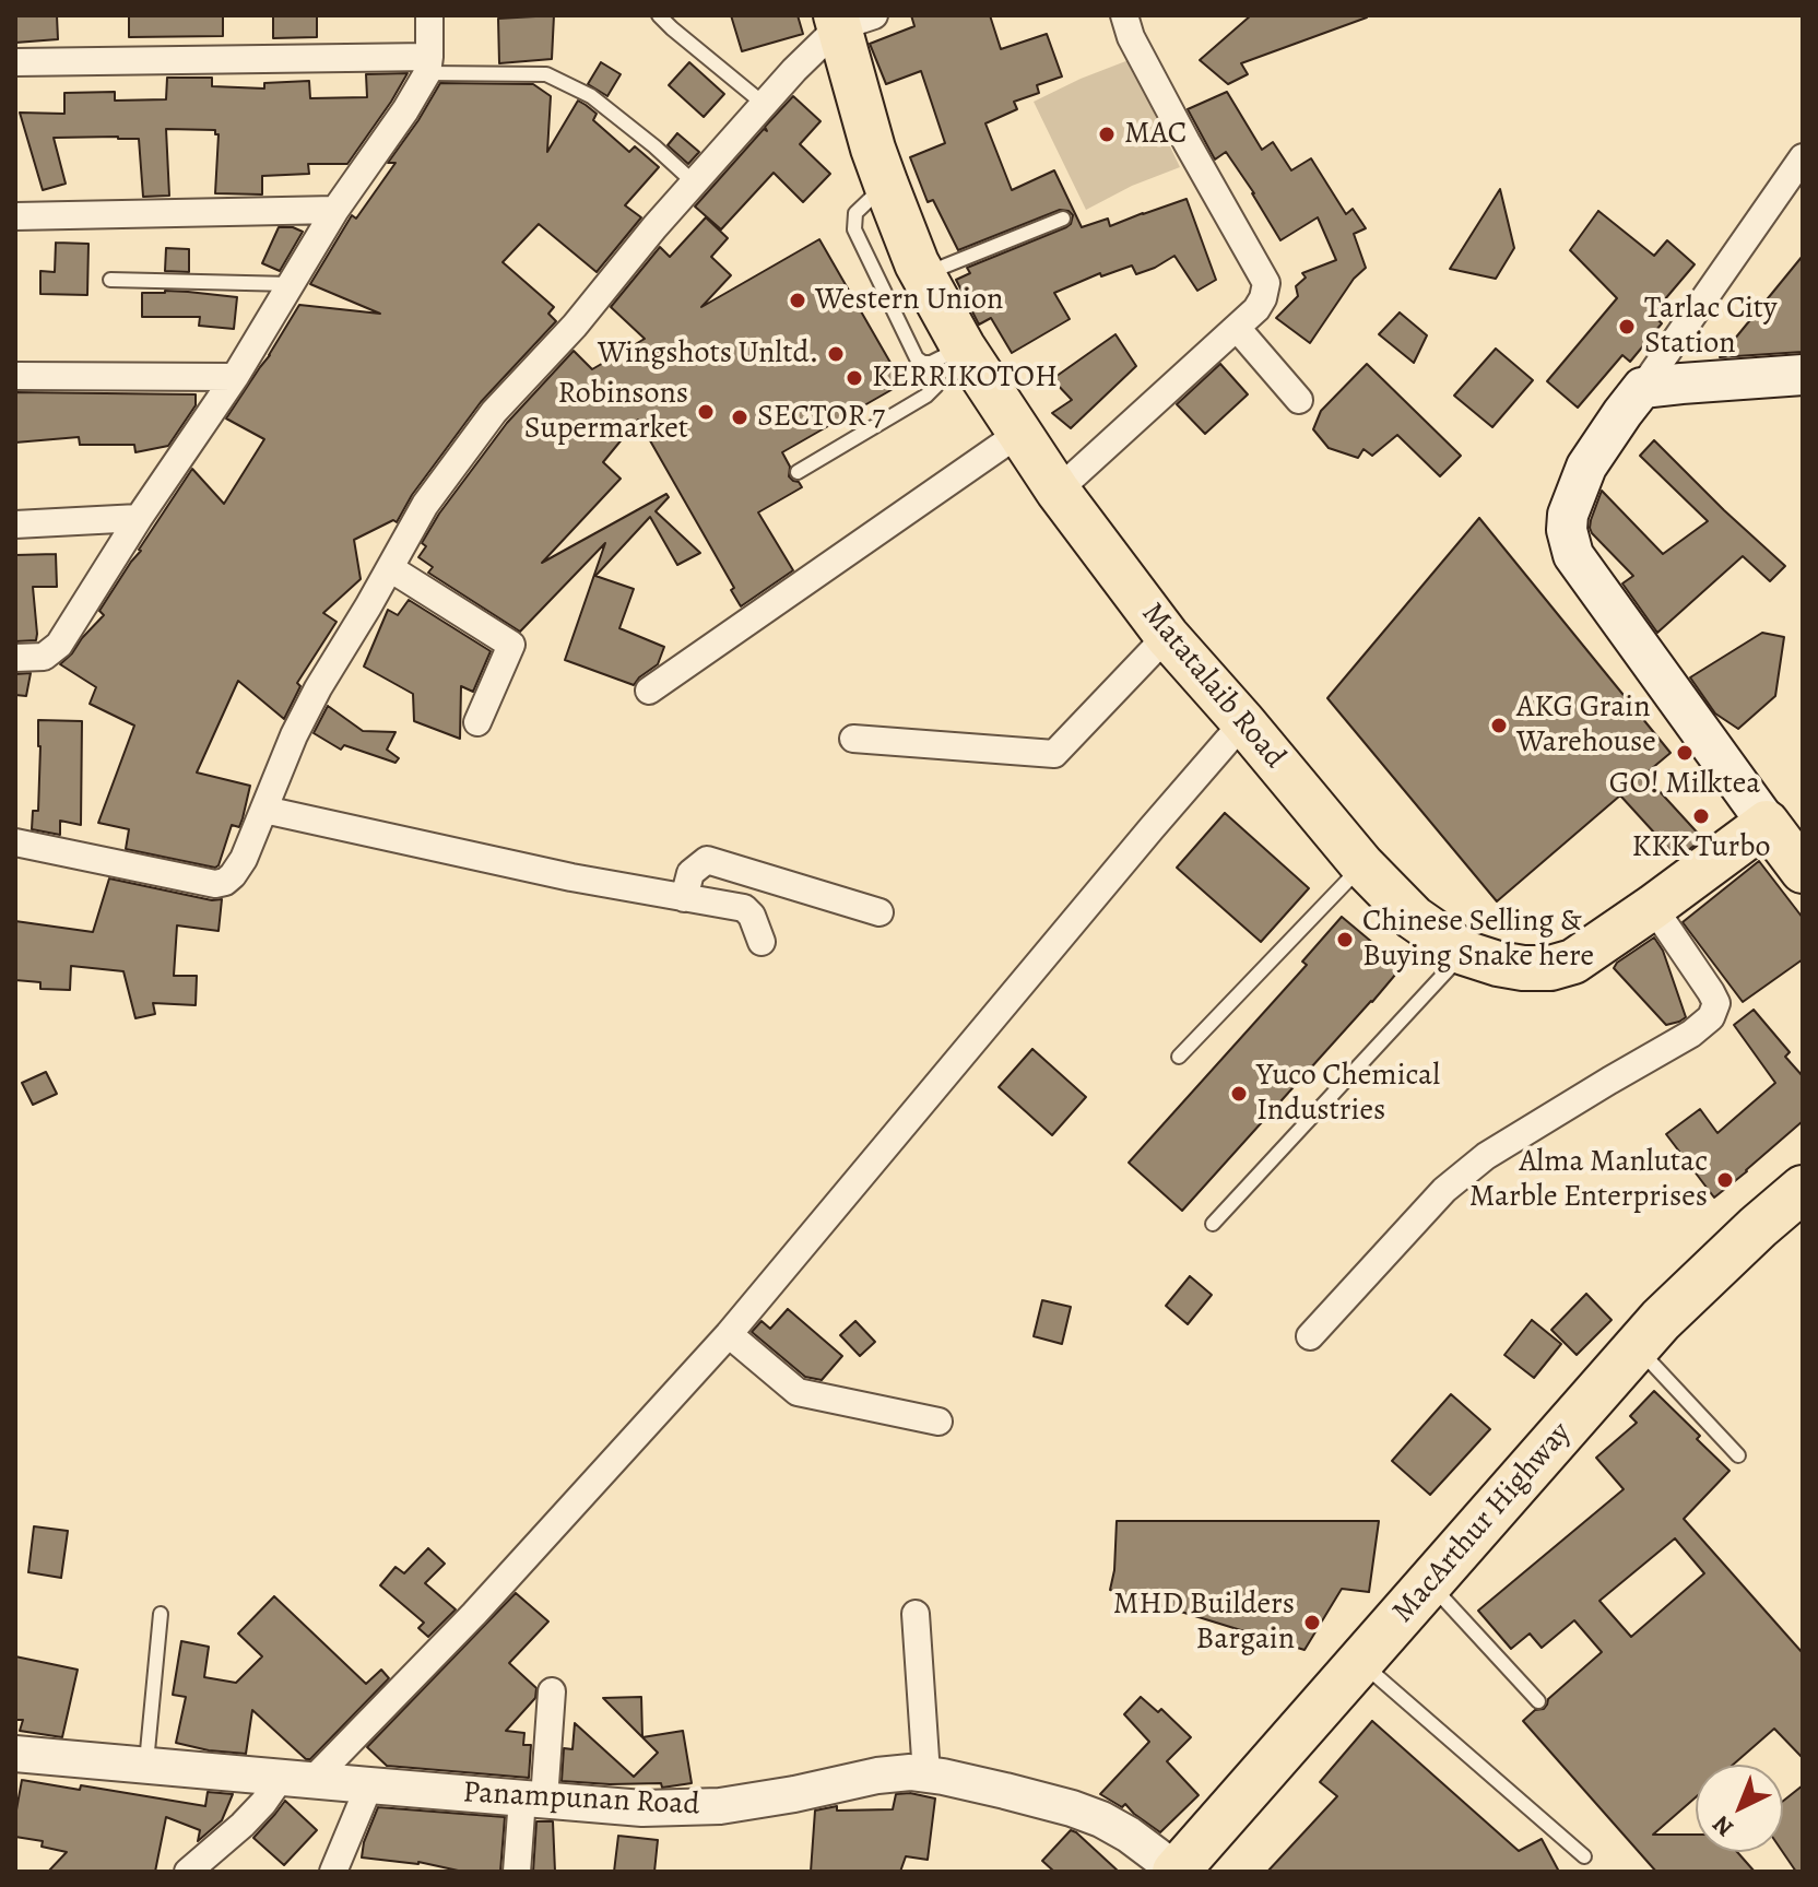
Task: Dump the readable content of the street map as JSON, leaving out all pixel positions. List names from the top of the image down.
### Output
{
  "streets": {
    "highway": ["MacArthur Highway"],
    "main road": ["Matatalaib Road"],
    "street": ["Panampunan Road"]
  },
  "crossings": [
    ["MacArthur Highway", "Panampunan Road"]
  ],
  "places": [
    "MAC",
    "Western Union",
    "Tarlac City Station",
    "Wingshots Unltd.",
    "KERRIKOTOH",
    "Robinsons Supermarket",
    "SECTOR 7",
    "AKG Grain Warehouse",
    "GO! Milktea",
    "KKK Turbo",
    "Chinese Selling & Buying Snake here",
    "Yuco Chemical Industries",
    "Alma Manlutac Marble Enterprises",
    "MHD Builders Bargain"
  ],
  "north": "bottom left"
}
